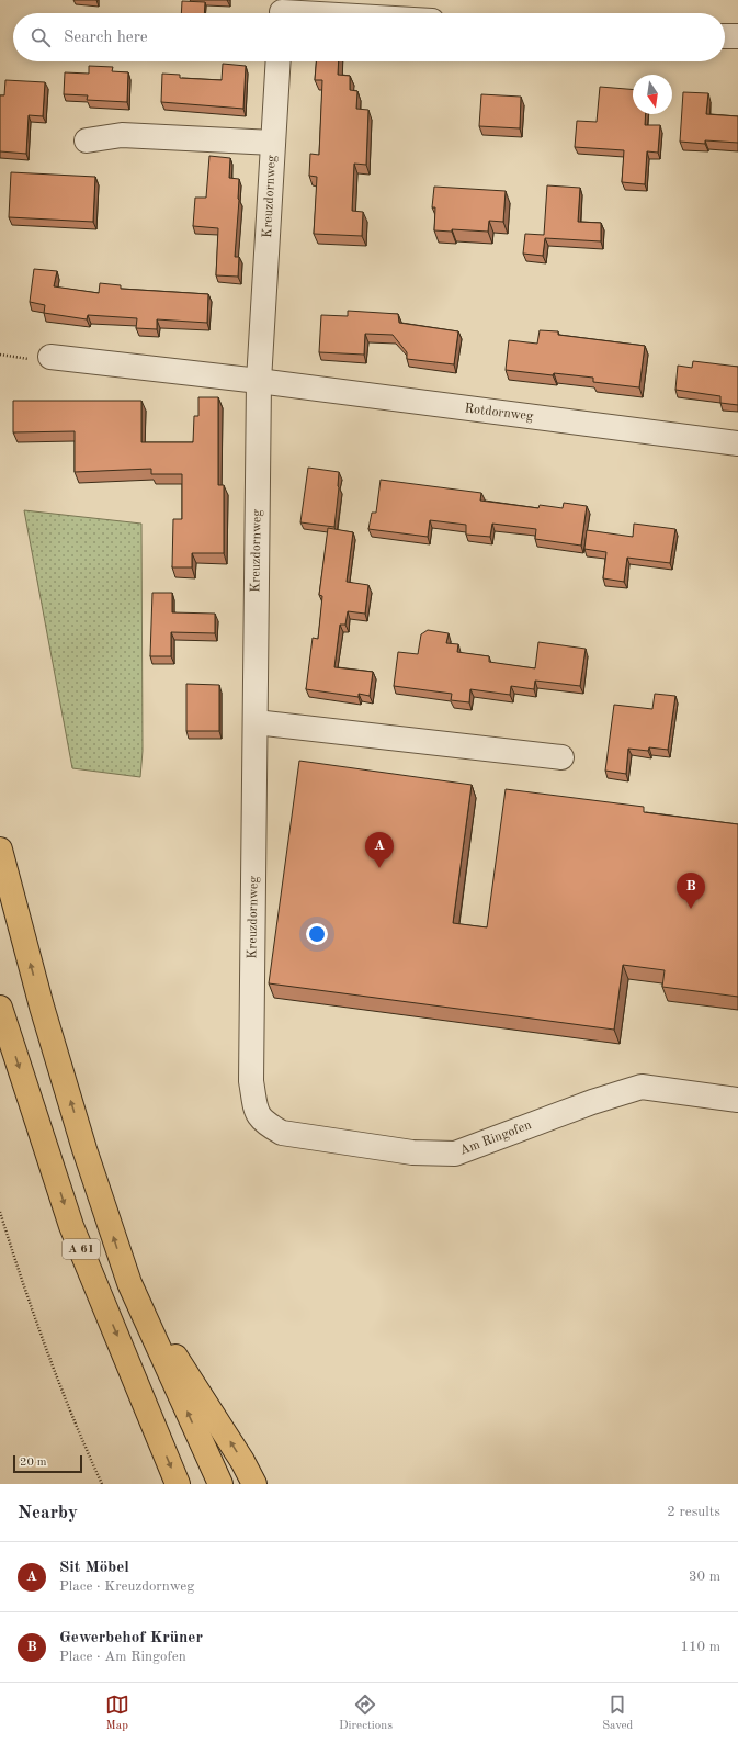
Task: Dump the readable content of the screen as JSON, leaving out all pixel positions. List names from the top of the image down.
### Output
{
  "streets": {
    "highway": ["A 61"],
    "street": ["Kreuzdornweg", "Rotdornweg", "Am Ringofen"]
  },
  "crossings": [
    ["Kreuzdornweg", "Rotdornweg"],
    ["Kreuzdornweg", "Am Ringofen"]
  ],
  "scale_bar": "20 m",
  "north": "bottom",
  "page": {
    "search": "Search here",
    "pins": ["A", "B"],
    "scale": "20 m",
    "heading": ["Nearby", "2 results"],
    "list": [
      {
        "mark": "A",
        "name": "Sit Möbel",
        "note": "Place · Kreuzdornweg",
        "value": "30 m"
      },
      {
        "mark": "B",
        "name": "Gewerbehof Krüner",
        "note": "Place · Am Ringofen",
        "value": "110 m"
      }
    ],
    "nav": ["Map", "Directions", "Saved"]
  }
}
